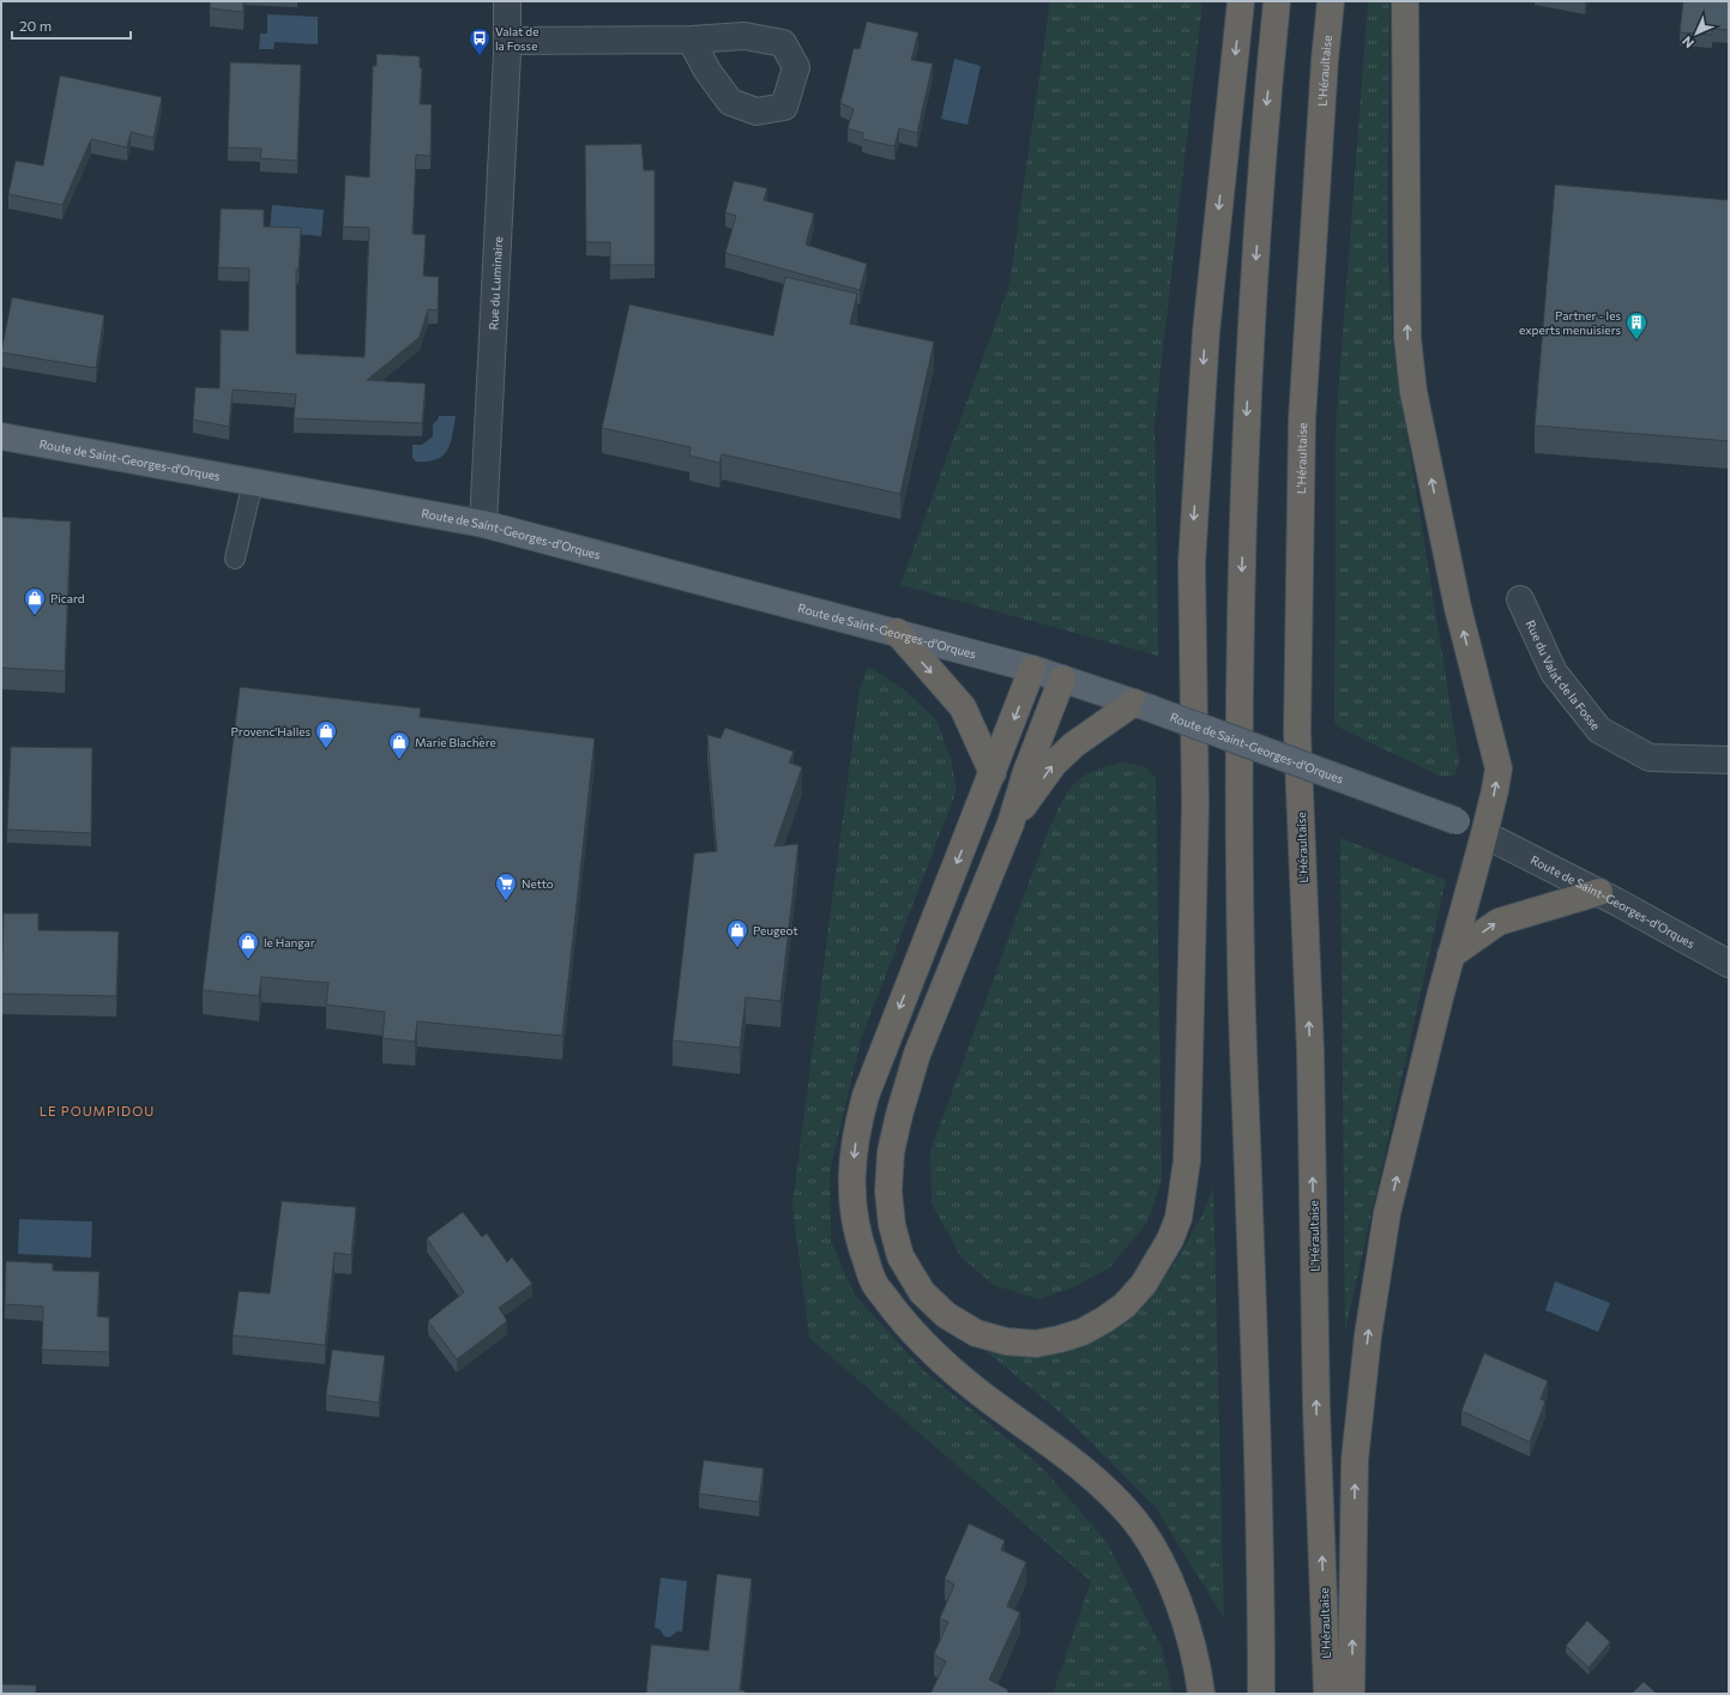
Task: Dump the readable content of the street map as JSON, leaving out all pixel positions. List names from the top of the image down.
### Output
{
  "streets": {
    "highway": ["L'Héraultaise"],
    "main road": ["Route de Saint-Georges-d'Orques"],
    "street": ["Rue du Luminaire", "Rue du Valat de la Fosse"]
  },
  "crossings": [
    ["Rue du Luminaire", "Route de Saint-Georges-d'Orques"]
  ],
  "districts": ["LE POUMPIDOU"],
  "places": {
    "bus stop": ["Valat de la Fosse"],
    "building": ["Partner - les experts menuisiers"],
    "shop": [
      "Picard",
      "Provenc'Halles",
      "Marie Blachère",
      "Peugeot",
      "le Hangar"
    ],
    "supermarket": ["Netto"]
  },
  "scale_bar": "20 m",
  "north": "bottom left"
}
